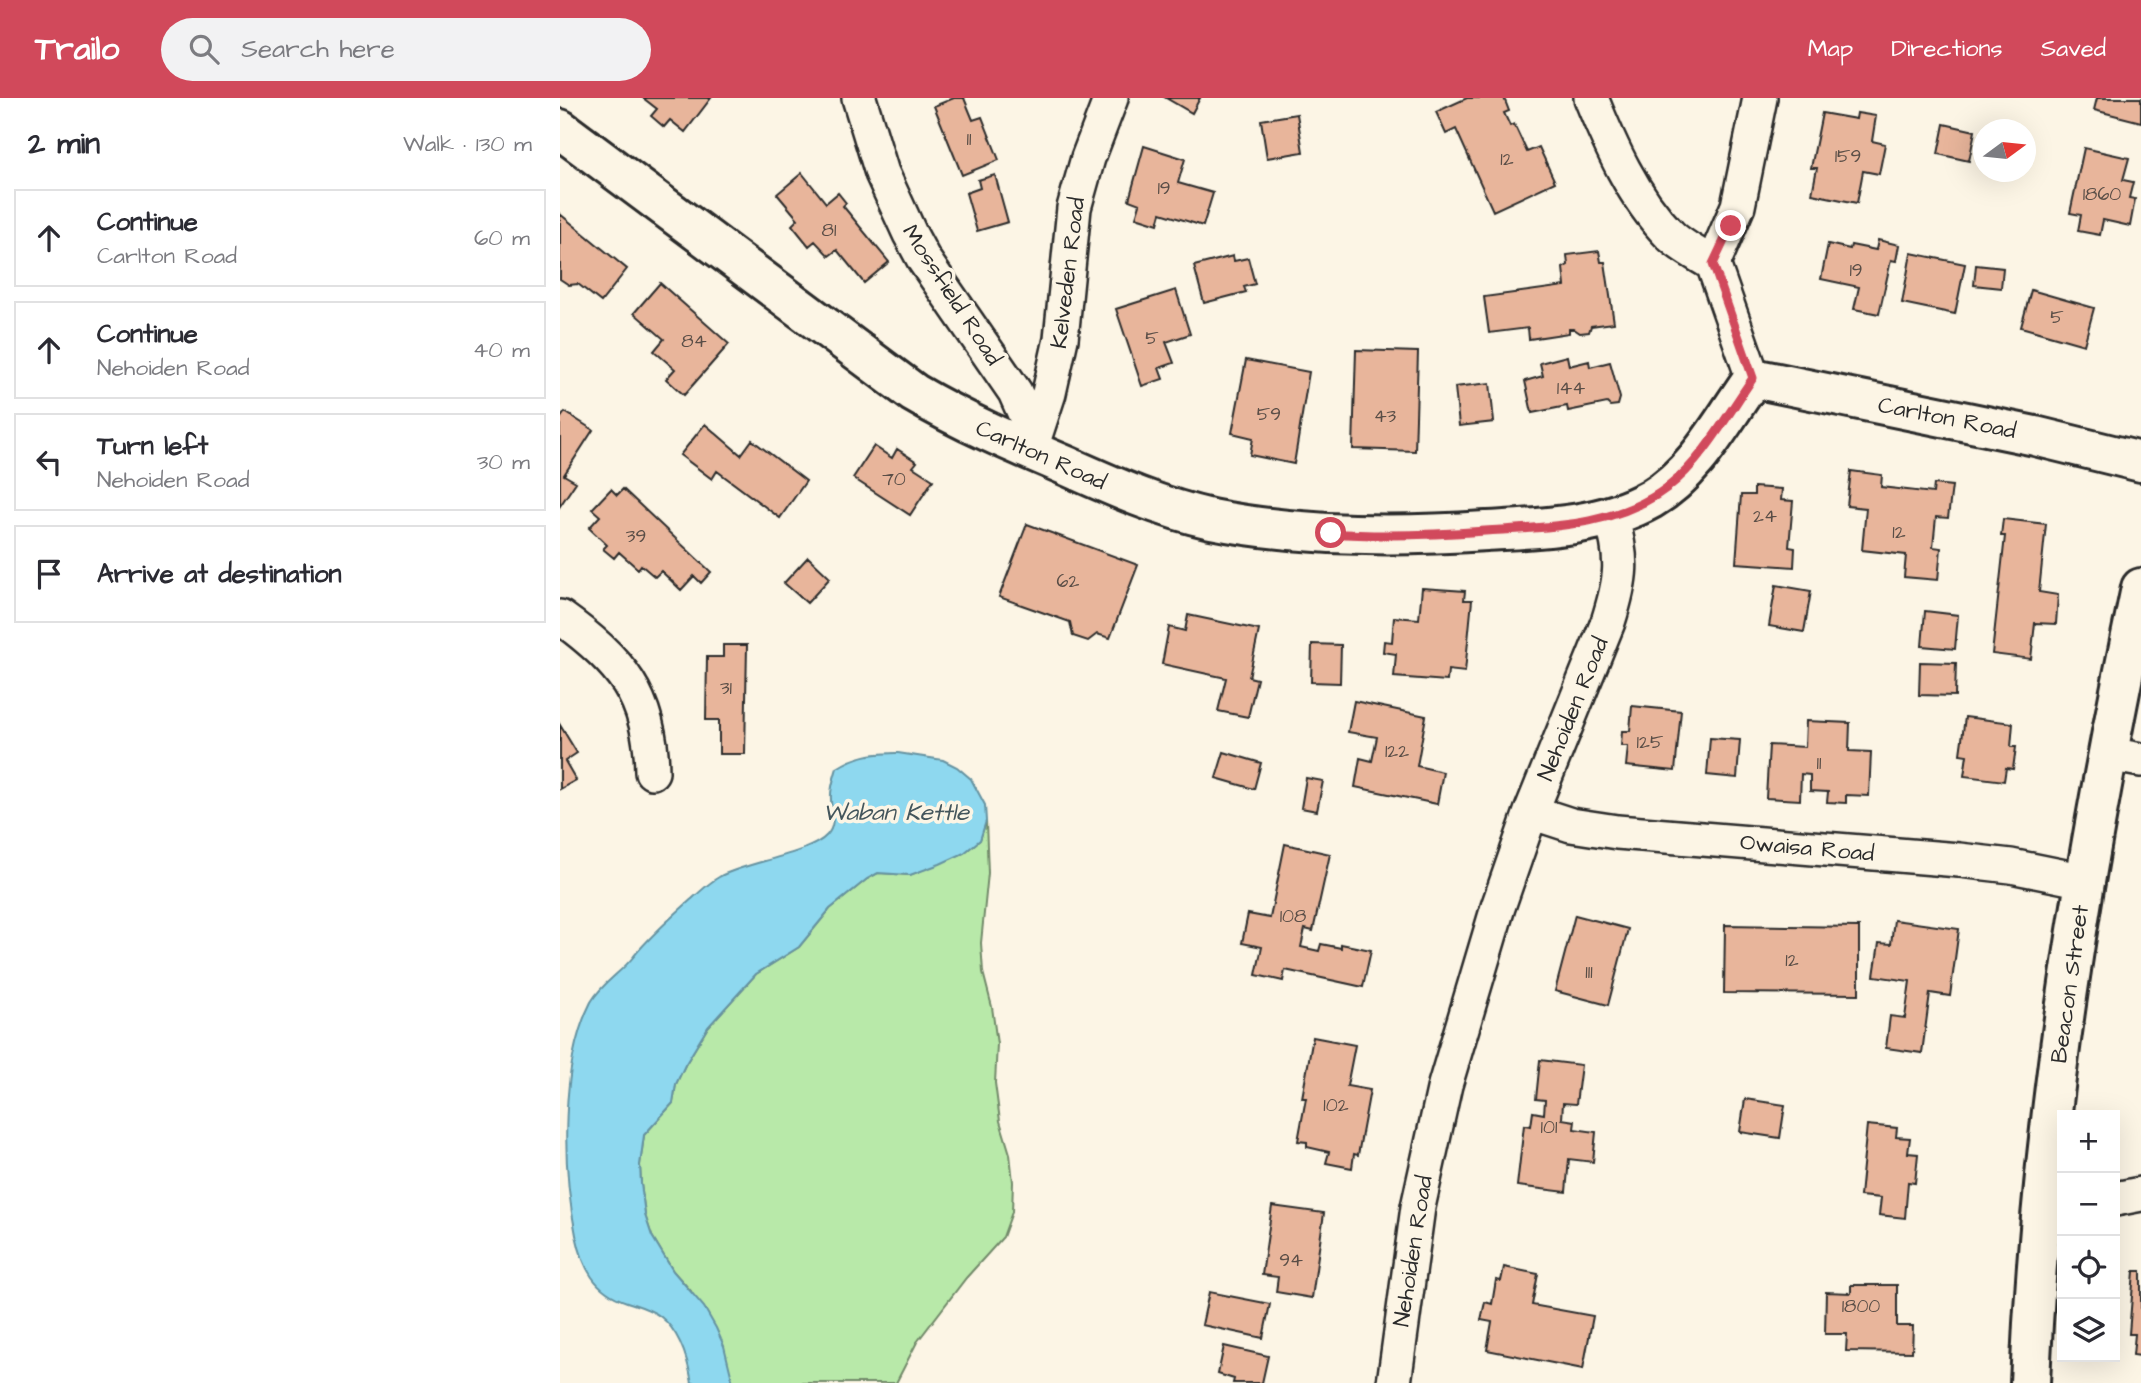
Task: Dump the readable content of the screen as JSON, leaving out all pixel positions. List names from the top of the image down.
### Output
{
  "streets": {
    "street": [
      "Kelveden Road",
      "Mossfield Road",
      "Carlton Road",
      "Nehoiden Road",
      "Owaisa Road",
      "Beacon Street"
    ]
  },
  "crossings": [
    ["Kelveden Road", "Mossfield Road"],
    ["Kelveden Road", "Carlton Road"],
    ["Mossfield Road", "Carlton Road"],
    ["Carlton Road", "Nehoiden Road"],
    ["Nehoiden Road", "Owaisa Road"],
    ["Owaisa Road", "Beacon Street"]
  ],
  "water": ["Waban Kettle"],
  "house_numbers": [
    "11",
    "159",
    "12",
    "19",
    "1860",
    "81",
    "19",
    "5",
    "5",
    "84",
    "144",
    "59",
    "43",
    "70",
    "24",
    "12",
    "39",
    "62",
    "31",
    "125",
    "122",
    "11",
    "108",
    "12",
    "111",
    "102",
    "101",
    "94",
    "1800"
  ],
  "north": "right",
  "page": {
    "header": "Trailo",
    "search": "Search here",
    "nav": ["Map", "Directions", "Saved"],
    "heading": ["2 min", "Walk · 130 m"],
    "list": [
      ["Continue", "Carlton Road", "60 m"],
      ["Continue", "Nehoiden Road", "40 m"],
      ["Turn left", "Nehoiden Road", "30 m"],
      "Arrive at destination"
    ],
    "map_buttons": ["+", "−"]
  }
}
